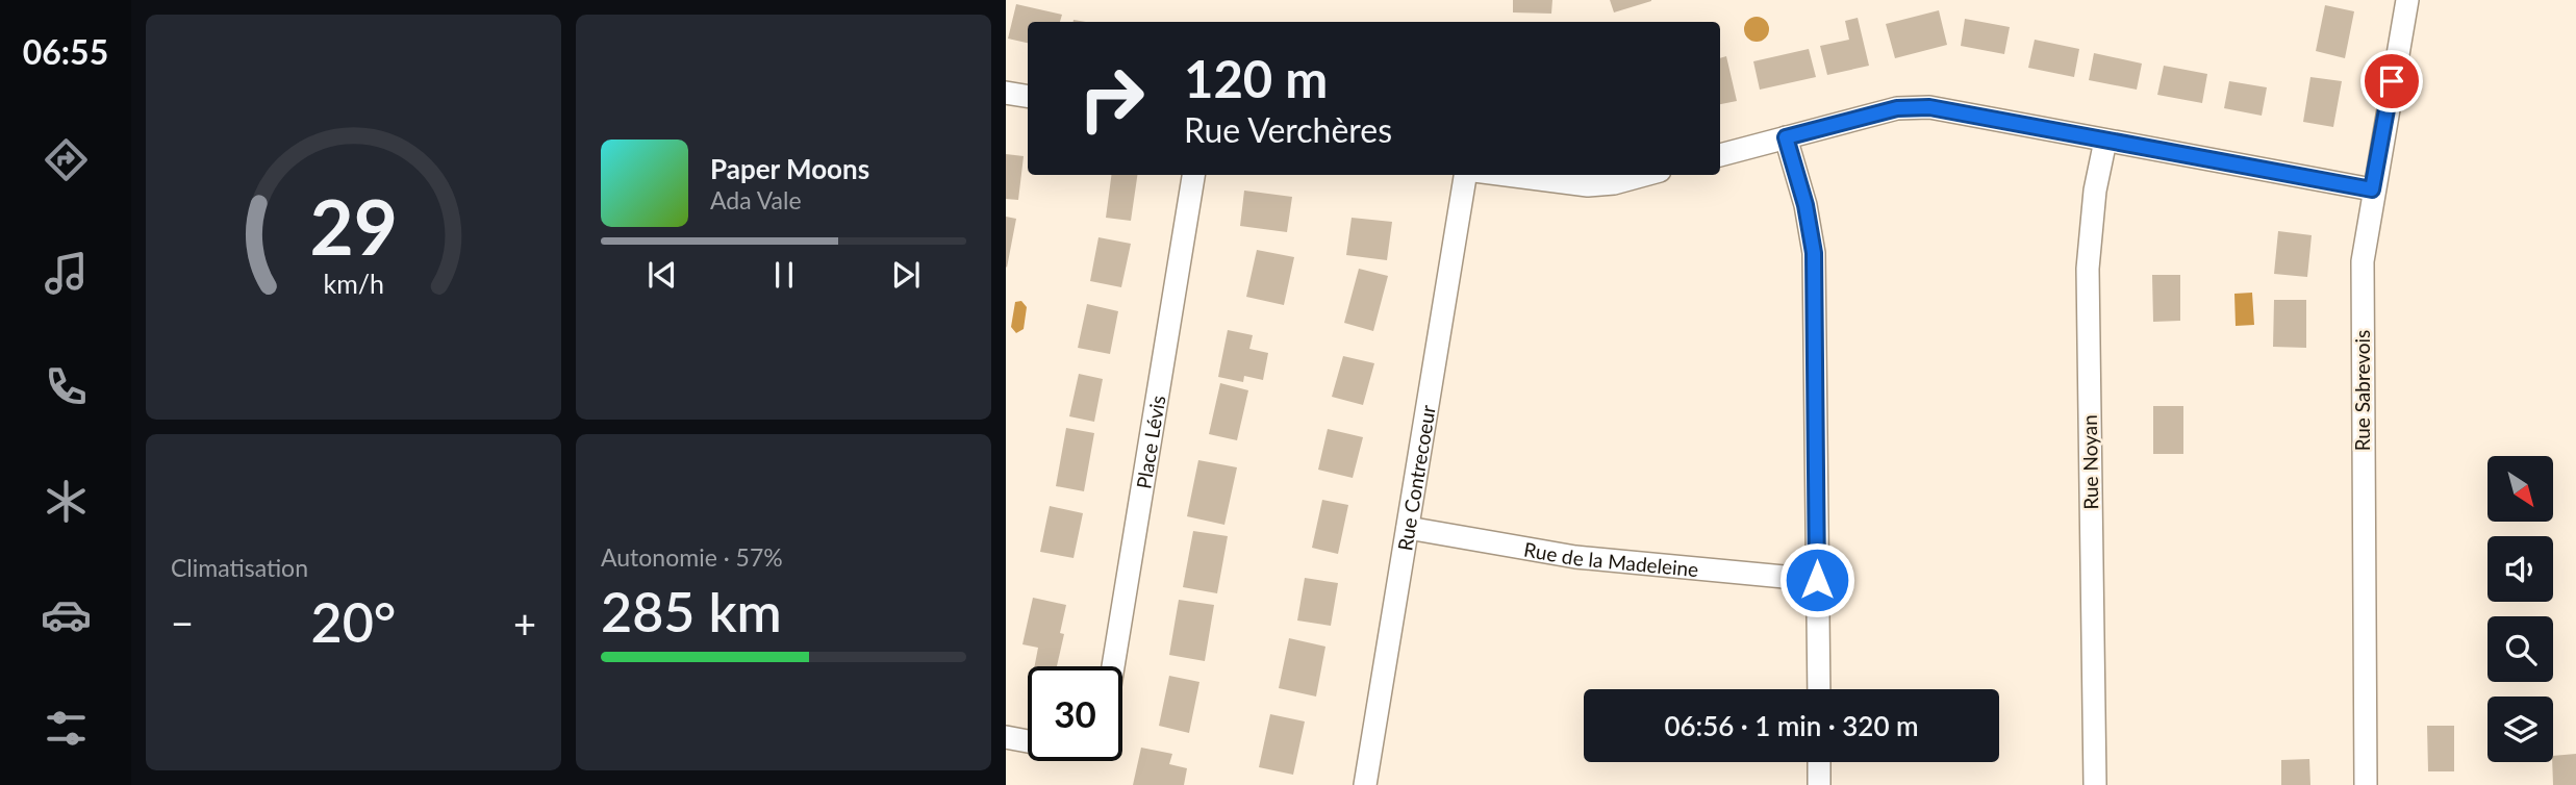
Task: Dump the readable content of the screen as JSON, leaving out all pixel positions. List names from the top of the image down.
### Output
{
  "streets": {
    "street": [
      "Rue Sabrevois",
      "Place Lévis",
      "Rue Noyan",
      "Rue Contrecoeur",
      "Rue de la Madeleine"
    ]
  },
  "crossings": [
    ["Rue Contrecoeur", "Rue de la Madeleine"]
  ],
  "north": "bottom right",
  "page": {
    "tabs": "06:55",
    "turn": ["120 m", "Rue Verchères"],
    "song": ["Paper Moons", "Ada Vale"],
    "tile": [
      "Climatisation",
      ["Autonomie · 57%", "285 km"]
    ],
    "heat": ["−", "20°", "+"],
    "limit": "30",
    "trip": "06:56 · 1 min · 320 m",
    "gauge": ["29", "km/h"]
  }
}
